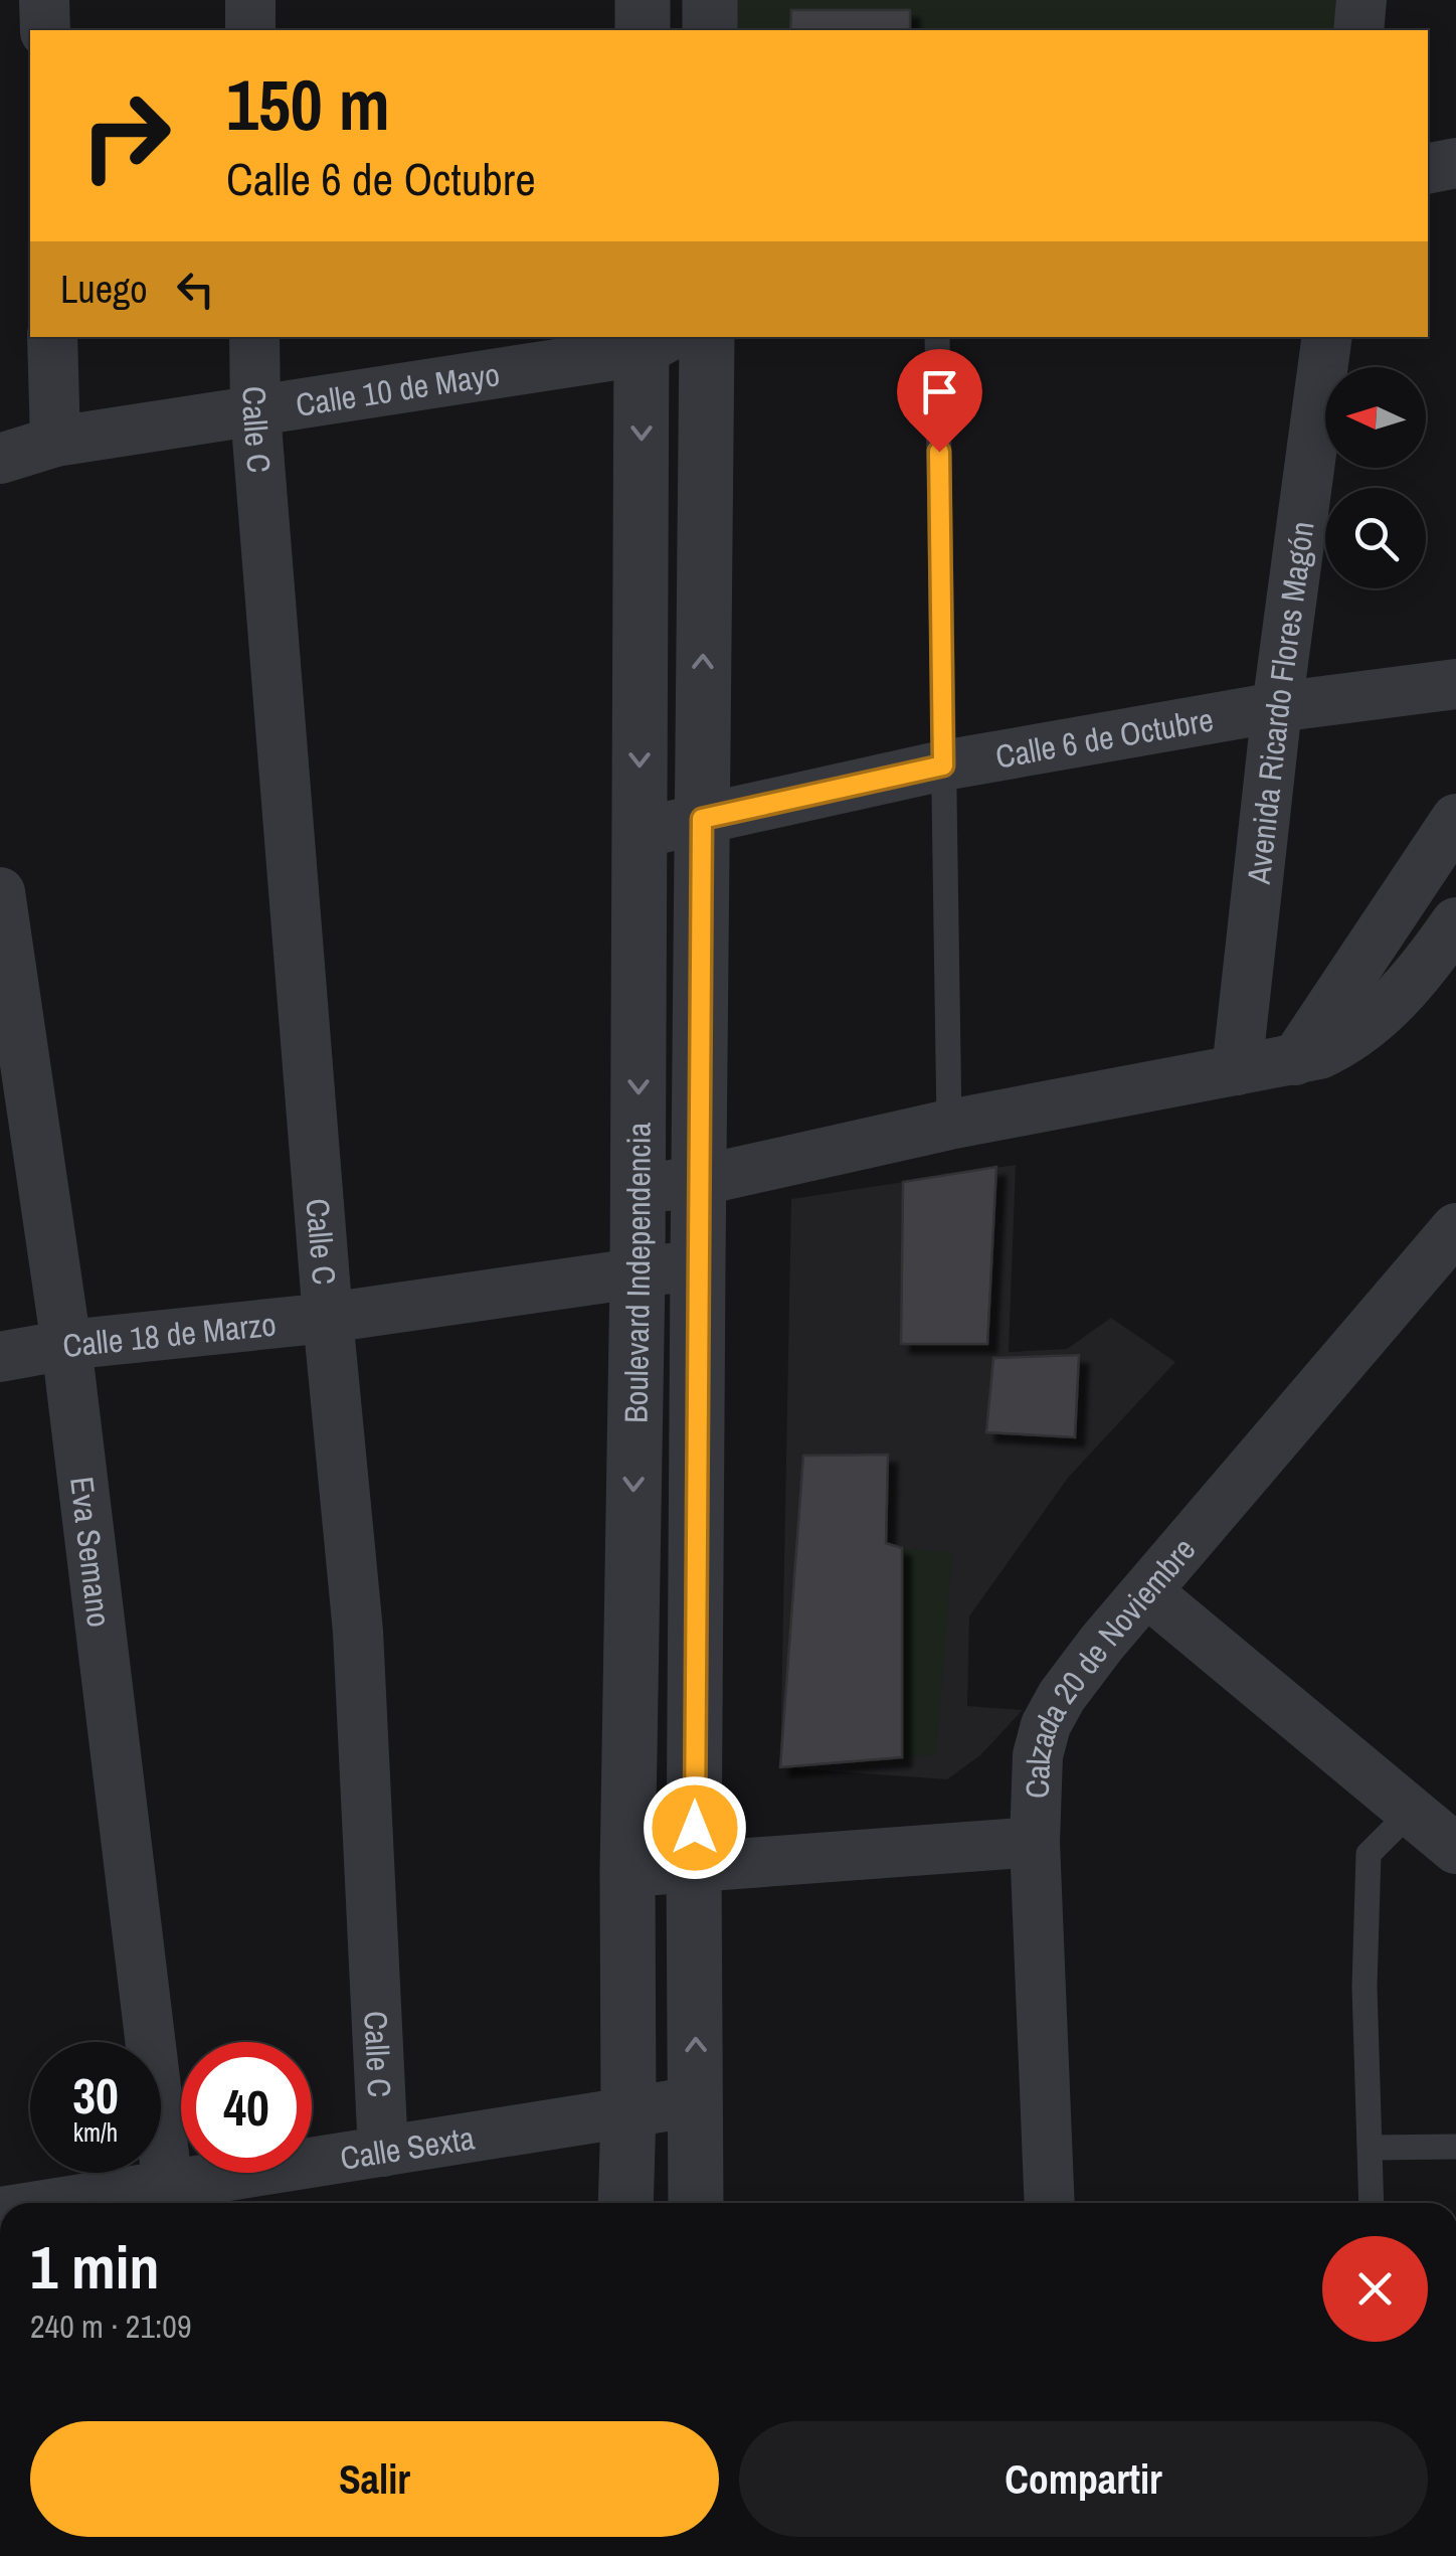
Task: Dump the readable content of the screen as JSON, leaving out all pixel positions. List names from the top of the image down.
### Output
{
  "streets": {
    "street": [
      "Calle 10 de Mayo",
      "Calle C",
      "Avenida Ricardo Flores Magón",
      "Calle 6 de Octubre",
      "Boulevard Independencia",
      "Calle 18 de Marzo",
      "Eva Semano",
      "Calzada 20 de Noviembre",
      "Calle Sexta"
    ]
  },
  "crossings": [
    ["Calle 10 de Mayo", "Calle C"],
    ["Calle 10 de Mayo", "Boulevard Independencia"],
    ["Calle C", "Calle 18 de Marzo"],
    ["Calle C", "Calle Sexta"],
    ["Avenida Ricardo Flores Magón", "Calle 6 de Octubre"],
    ["Calle 6 de Octubre", "Boulevard Independencia"],
    ["Boulevard Independencia", "Calle 18 de Marzo"],
    ["Boulevard Independencia", "Calle Sexta"],
    ["Calle 18 de Marzo", "Eva Semano"],
    ["Eva Semano", "Calle Sexta"]
  ],
  "north": "left",
  "page": {
    "turn": ["150 m", "Calle 6 de Octubre"],
    "then": "Luego",
    "speed": "30 km/h",
    "limit": "40",
    "heading": ["1 min", "240 m · 21:09"],
    "buttons": ["Salir", "Compartir"]
  }
}
